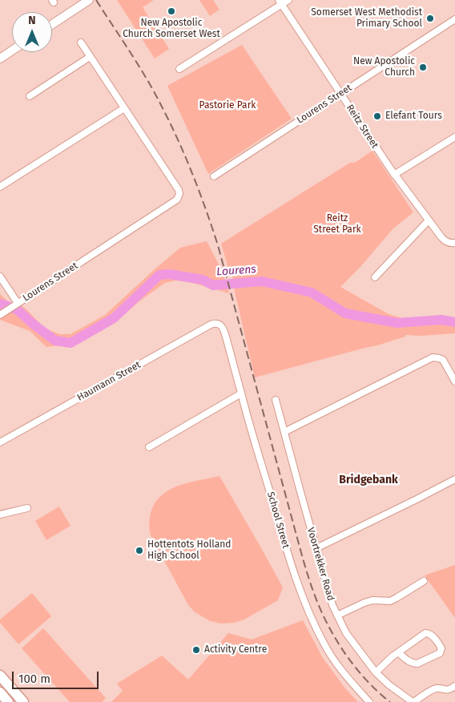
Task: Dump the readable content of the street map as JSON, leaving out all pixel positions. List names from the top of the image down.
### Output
{
  "streets": {
    "street": [
      "Lourens Street",
      "Reitz Street",
      "Haumann Street",
      "School Street",
      "Voortrekker Road"
    ]
  },
  "crossings": [
    ["Lourens Street", "Reitz Street"],
    ["Haumann Street", "School Street"]
  ],
  "districts": ["Bridgebank"],
  "water": ["Lourens"],
  "parks": ["Pastorie Park", "Reitz Street Park"],
  "places": [
    "New Apostolic Church Somerset West",
    "Somerset West Methodist Primary School",
    "New Apostolic Church",
    "Elefant Tours",
    "Hottentots Holland High School",
    "Activity Centre"
  ],
  "scale_bar": "100 m",
  "north": "top"
}
